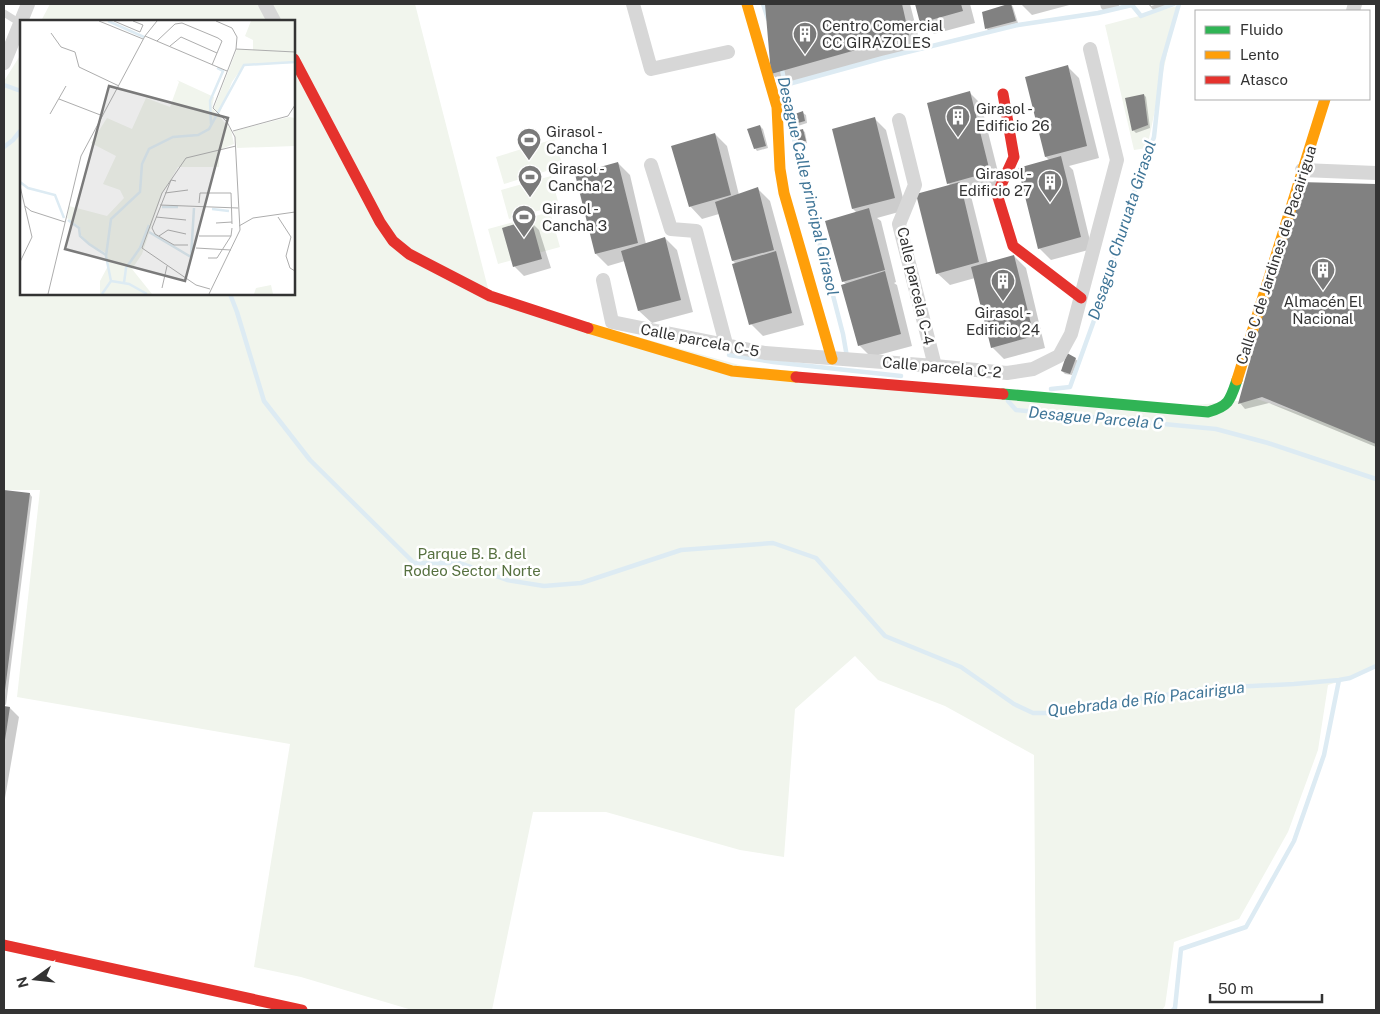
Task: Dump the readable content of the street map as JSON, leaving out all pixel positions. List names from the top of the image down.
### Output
{
  "streets": {
    "street": [
      "Calle C de Jardines de Pacairigua",
      "Calle parcela C-4",
      "Calle parcela C-5",
      "Calle parcela C-2"
    ]
  },
  "crossings": [
    ["Calle parcela C-4", "Calle parcela C-2"],
    ["Calle parcela C-5", "Calle parcela C-2"]
  ],
  "water": [
    "Desague Calle principal Girasol",
    "Desague Churuata Girasol",
    "Desague Parcela C",
    "Quebrada de Río Pacairigua"
  ],
  "parks": ["Parque B. B. del Rodeo Sector Norte"],
  "places": {
    "building": [
      "Centro Comercial CC GIRAZOLES",
      "Girasol - Edificio 26",
      "Girasol - Edificio 27",
      "Almacén El Nacional",
      "Girasol - Edificio 24"
    ],
    "sports": ["Girasol - Cancha 1", "Girasol - Cancha 2", "Girasol - Cancha 3"]
  },
  "legend": ["Fluido", "Lento", "Atasco"],
  "scale_bar": "50 m",
  "north": "left"
}
